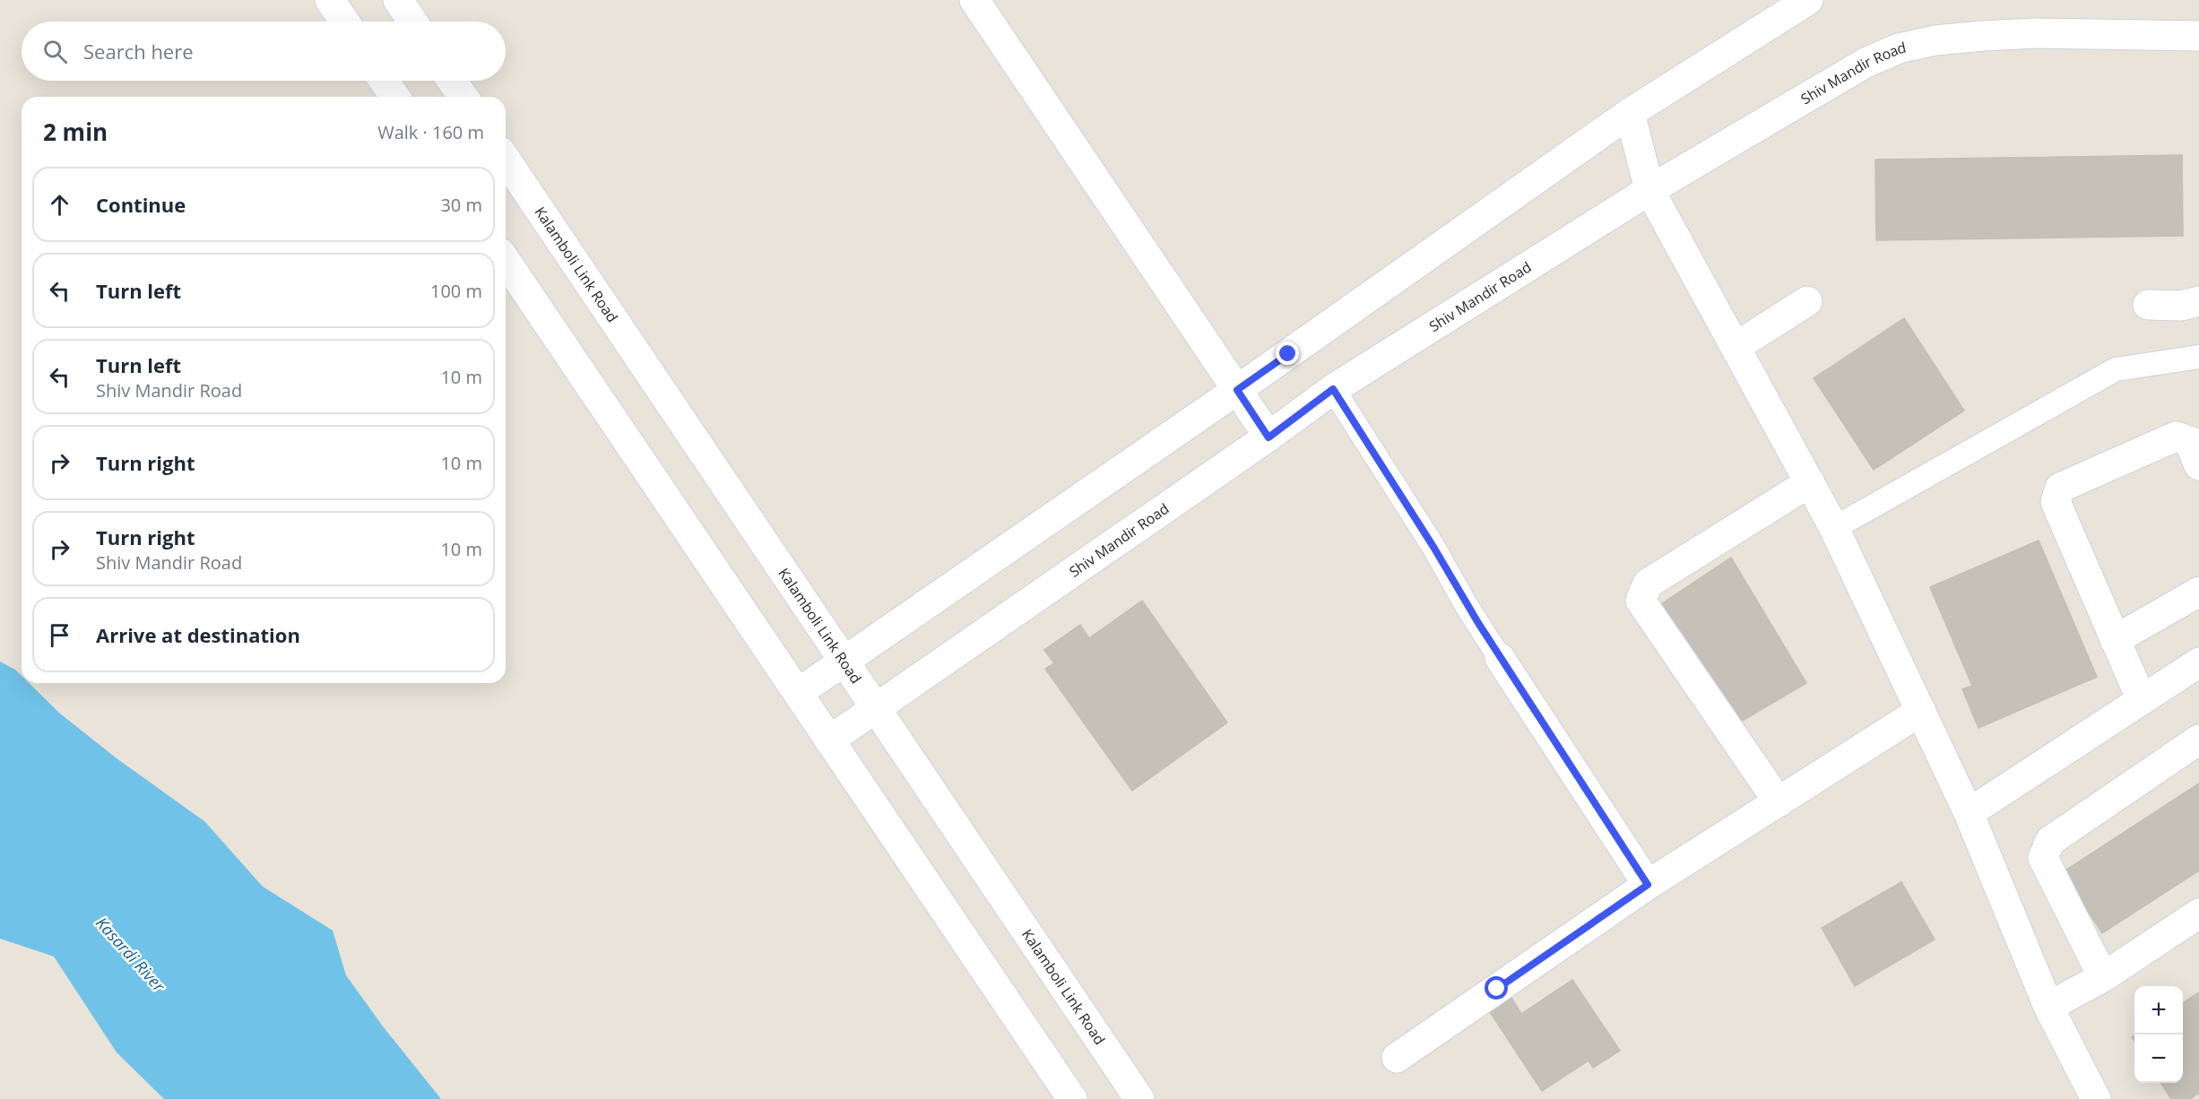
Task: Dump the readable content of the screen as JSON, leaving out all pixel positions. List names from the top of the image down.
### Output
{
  "streets": {
    "street": ["Shiv Mandir Road", "Kalamboli Link Road"]
  },
  "crossings": [
    ["Shiv Mandir Road", "Kalamboli Link Road"]
  ],
  "water": ["Kasardi River"],
  "page": {
    "search": "Search here",
    "heading": ["2 min", "Walk · 160 m"],
    "list": [
      ["Continue", "30 m"],
      ["Turn left", "100 m"],
      ["Turn left", "Shiv Mandir Road", "10 m"],
      ["Turn right", "10 m"],
      ["Turn right", "Shiv Mandir Road", "10 m"],
      "Arrive at destination"
    ],
    "map_buttons": ["+", "−"]
  }
}
